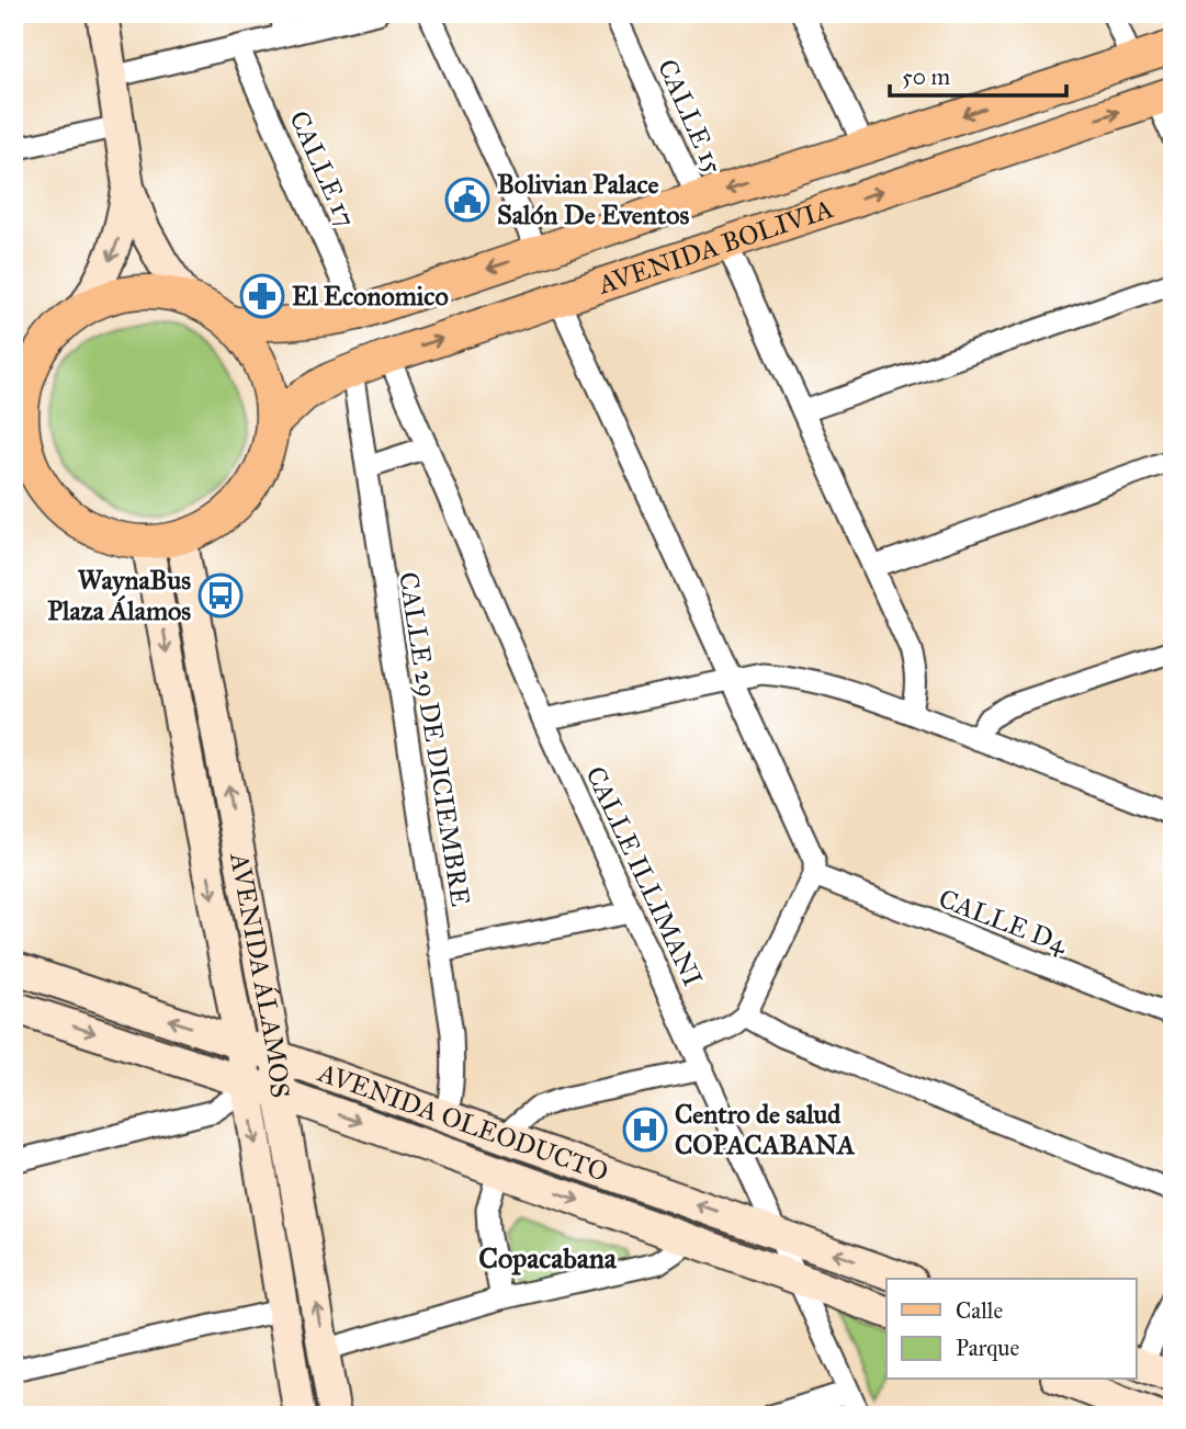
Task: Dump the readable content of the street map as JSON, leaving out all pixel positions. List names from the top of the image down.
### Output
{
  "streets": {
    "main road": ["AVENIDA BOLIVIA"],
    "street": [
      "CALLE 15",
      "CALLE 17",
      "CALLE 29 DE DICIEMBRE",
      "CALLE ILLIMANI",
      "CALLE D4",
      "AVENIDA ÁLAMOS",
      "AVENIDA OLEODUCTO"
    ]
  },
  "crossings": [
    ["CALLE 15", "AVENIDA BOLIVIA"],
    ["CALLE 17", "AVENIDA BOLIVIA"],
    ["AVENIDA BOLIVIA", "CALLE 29 DE DICIEMBRE"],
    ["AVENIDA BOLIVIA", "CALLE ILLIMANI"],
    ["AVENIDA BOLIVIA", "AVENIDA ÁLAMOS"],
    ["CALLE 29 DE DICIEMBRE", "AVENIDA OLEODUCTO"],
    ["CALLE ILLIMANI", "AVENIDA OLEODUCTO"],
    ["AVENIDA ÁLAMOS", "AVENIDA OLEODUCTO"]
  ],
  "districts": ["Copacabana"],
  "places": {
    "public building": ["Bolivian Palace Salón De Eventos"],
    "pharmacy": ["El Economico"],
    "bus stop": ["WaynaBus Plaza Álamos"],
    "hospital": ["Centro de salud COPACABANA"]
  },
  "legend": ["Calle", "Parque"],
  "scale_bar": "50 m"
}
